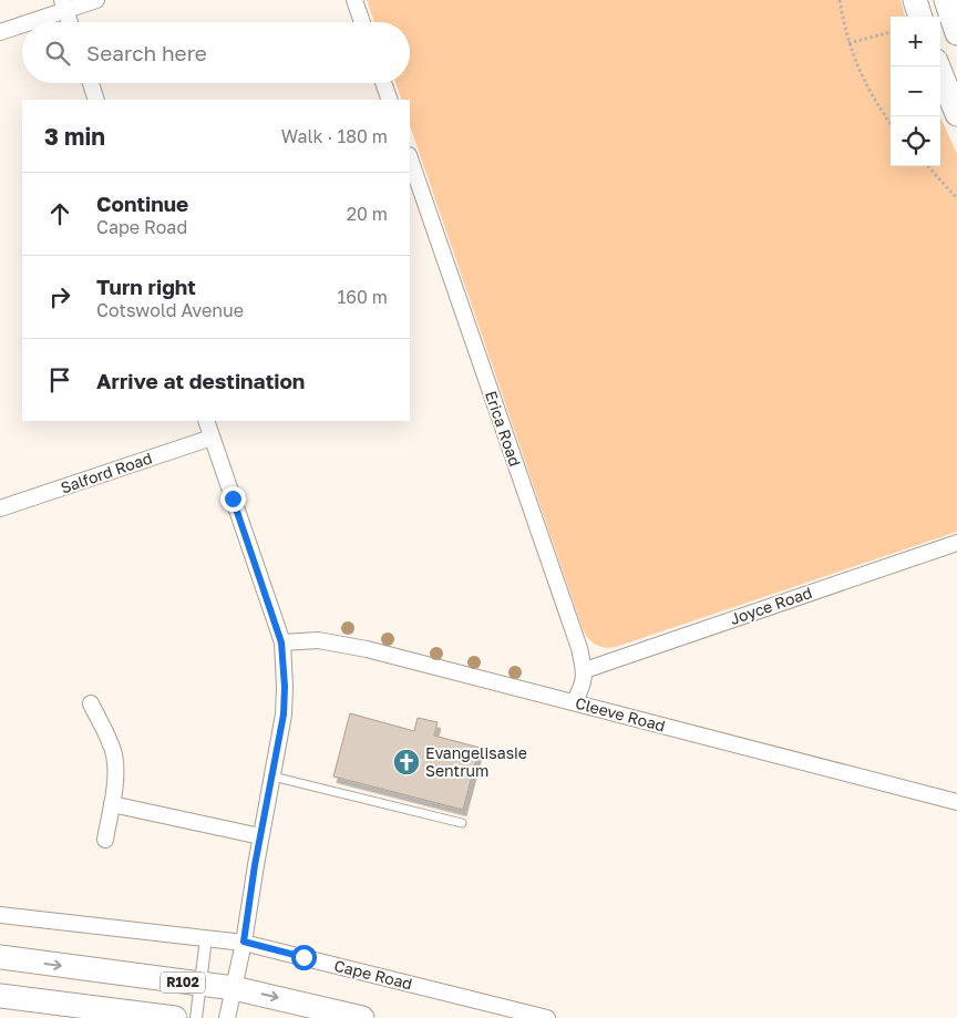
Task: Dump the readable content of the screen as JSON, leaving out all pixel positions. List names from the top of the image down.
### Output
{
  "streets": {
    "main road": ["R102"],
    "street": [
      "Erica Road",
      "Salford Road",
      "Joyce Road",
      "Cleeve Road",
      "Cape Road"
    ]
  },
  "crossings": [
    ["Erica Road", "Joyce Road"]
  ],
  "places": {
    "church": ["Evangelisasie Sentrum"]
  },
  "page": {
    "map_buttons": ["+", "−"],
    "search": "Search here",
    "heading": ["3 min", "Walk · 180 m"],
    "list": [
      ["Continue", "Cape Road", "20 m"],
      ["Turn right", "Cotswold Avenue", "160 m"],
      "Arrive at destination"
    ]
  }
}
